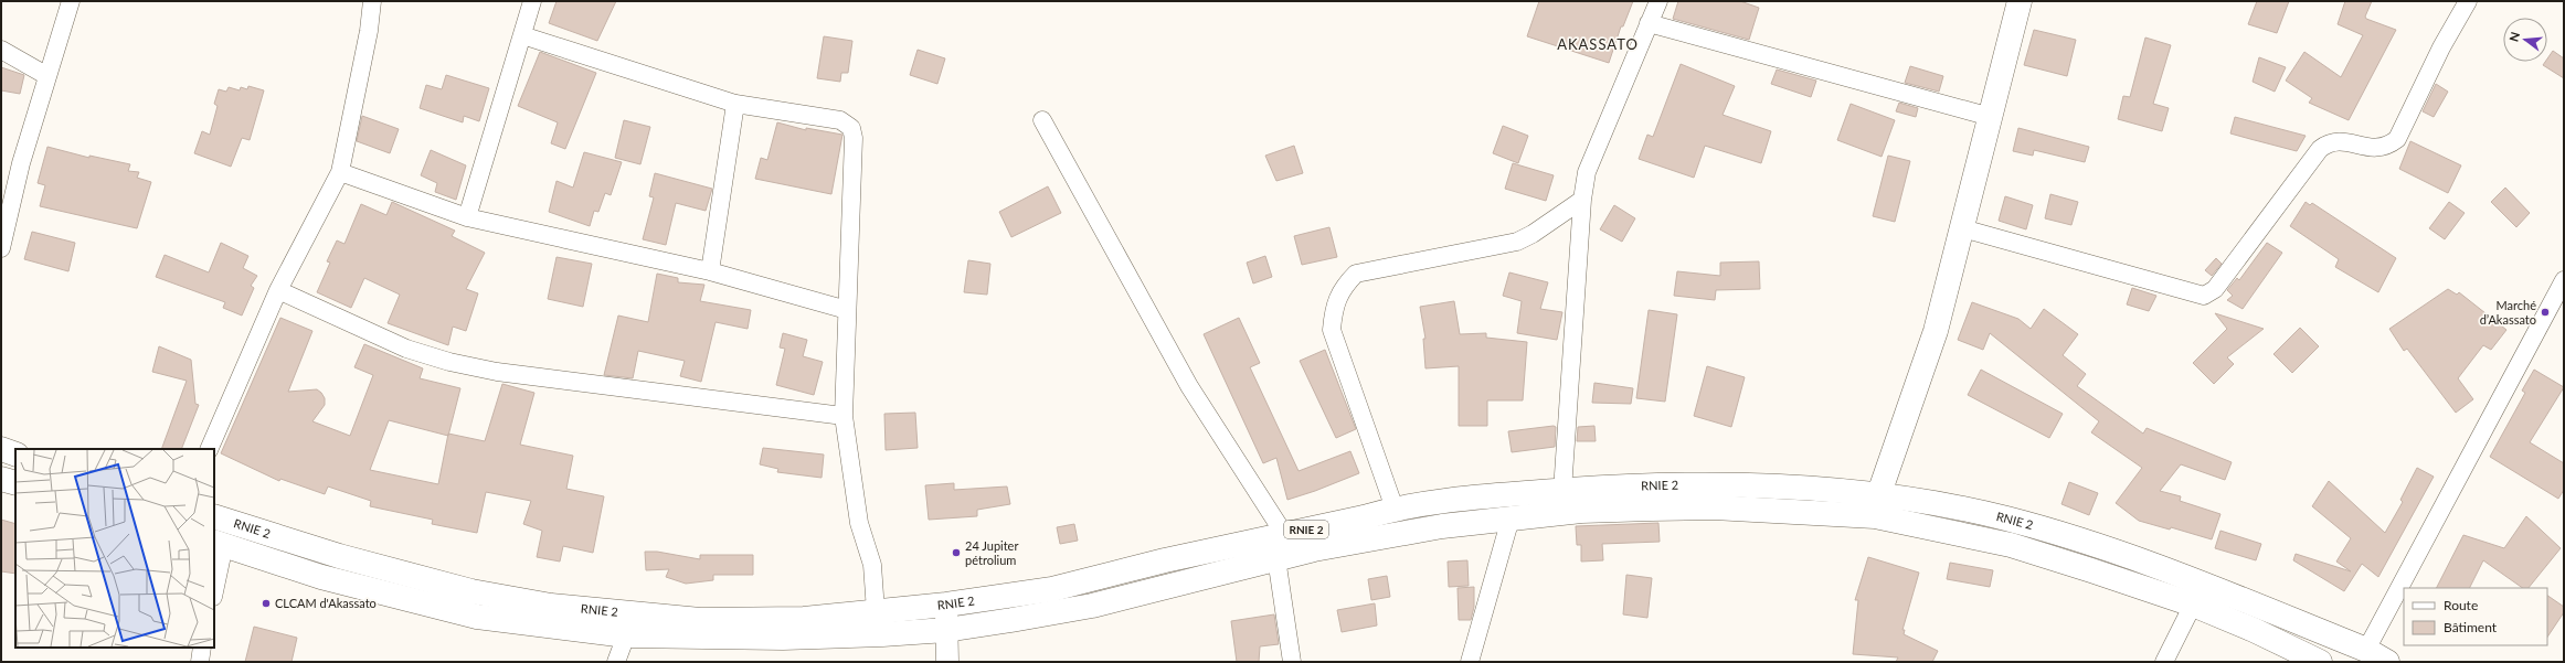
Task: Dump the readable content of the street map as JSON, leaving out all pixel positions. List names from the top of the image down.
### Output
{
  "streets": {
    "main road": ["RNIE 2"]
  },
  "districts": ["AKASSATO"],
  "places": ["Marché d’Akassato", "24 Jupiter pétrolium", "CLCAM d'Akassato"],
  "legend": ["Route", "Bâtiment"],
  "north": "left"
}
